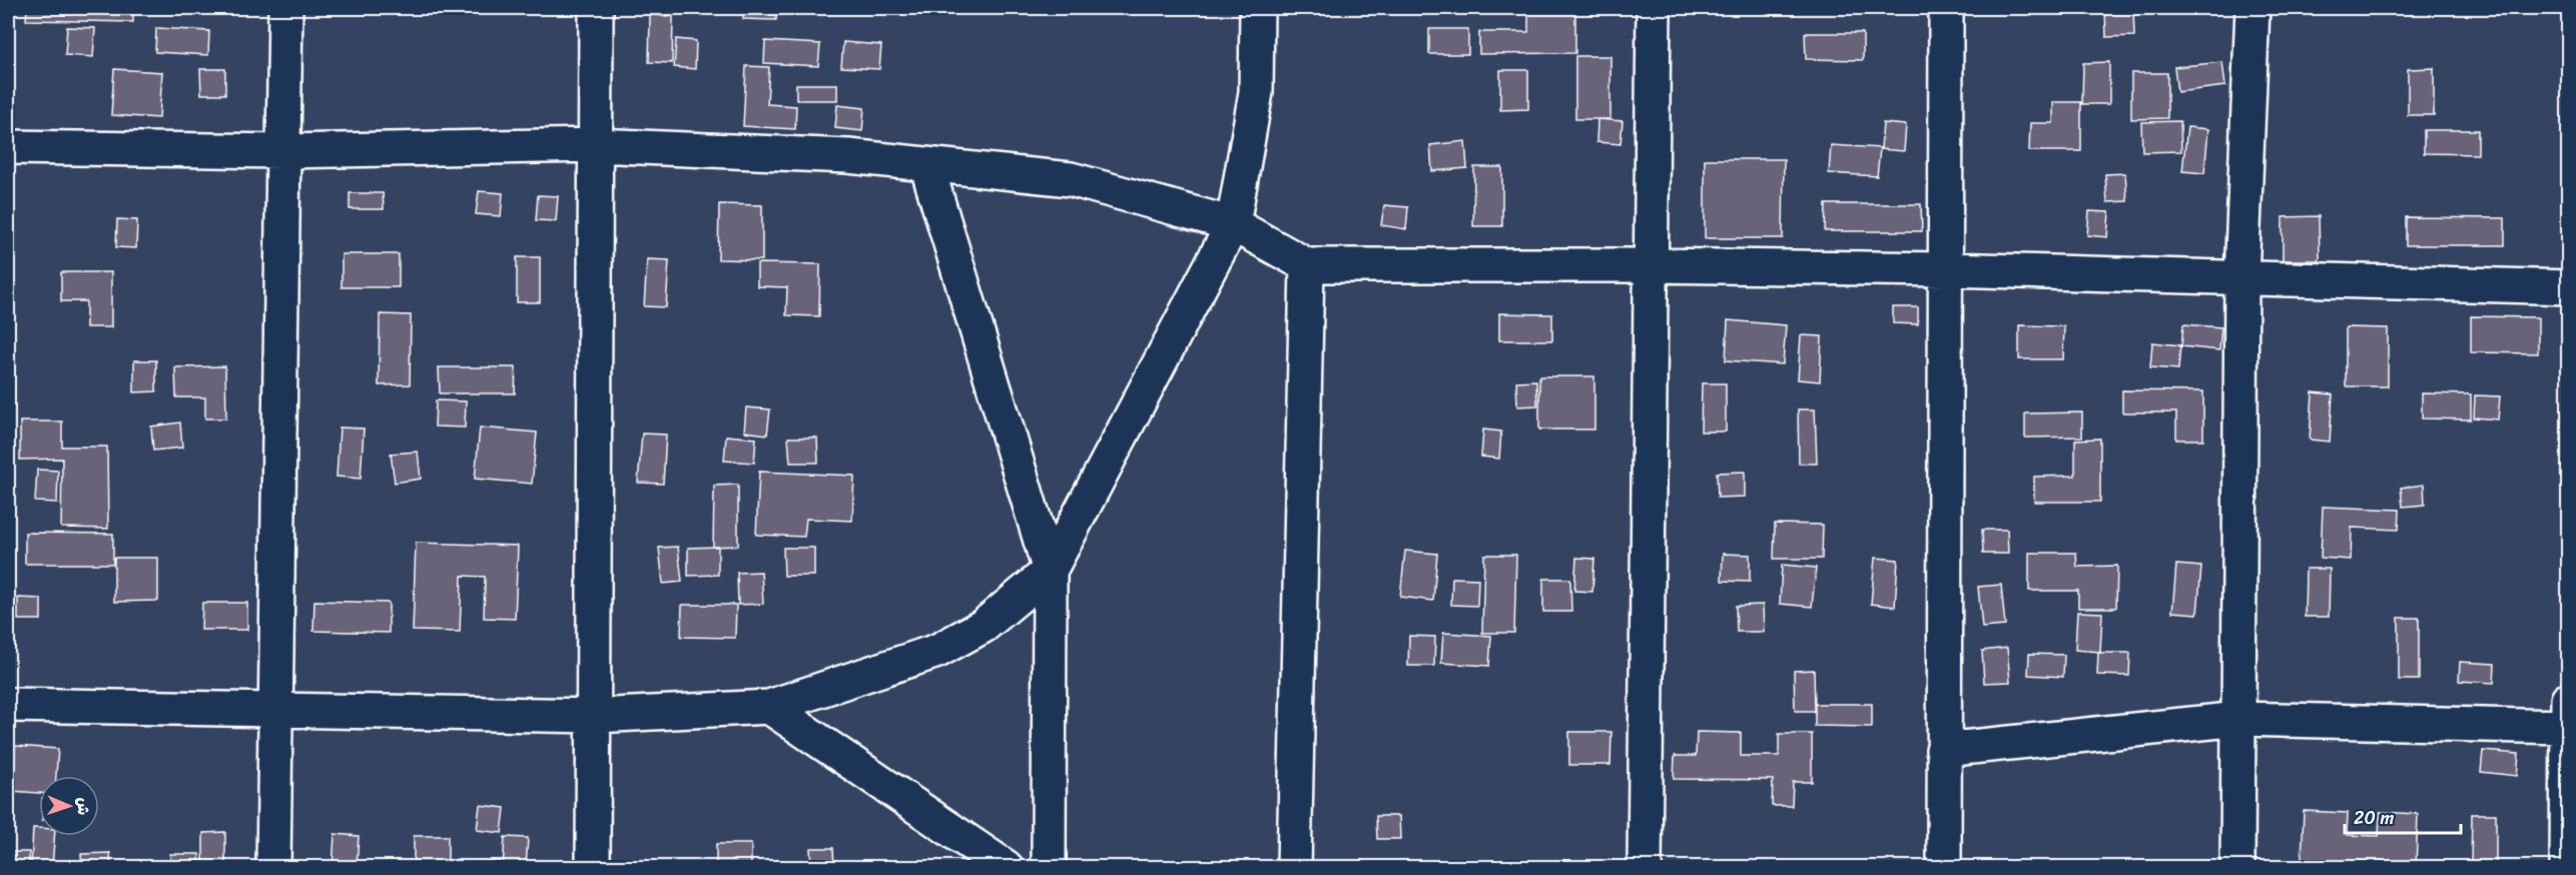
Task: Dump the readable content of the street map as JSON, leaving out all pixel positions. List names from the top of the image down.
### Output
{
  "scale_bar": "20 m",
  "north": "right"
}
